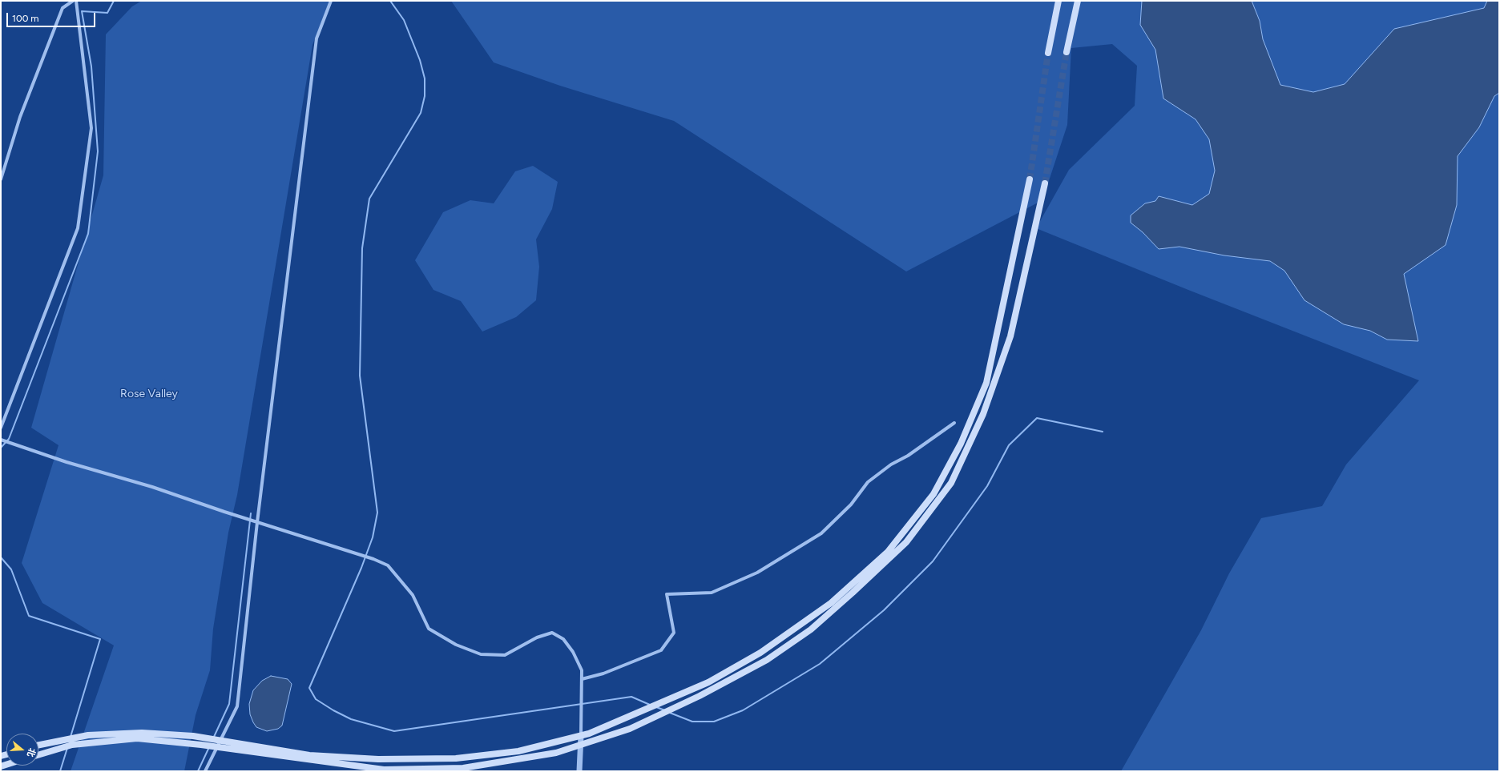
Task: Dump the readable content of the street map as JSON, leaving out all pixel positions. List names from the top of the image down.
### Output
{
  "parks": ["Rose Valley"],
  "scale_bar": "100 m",
  "north": "right"
}
